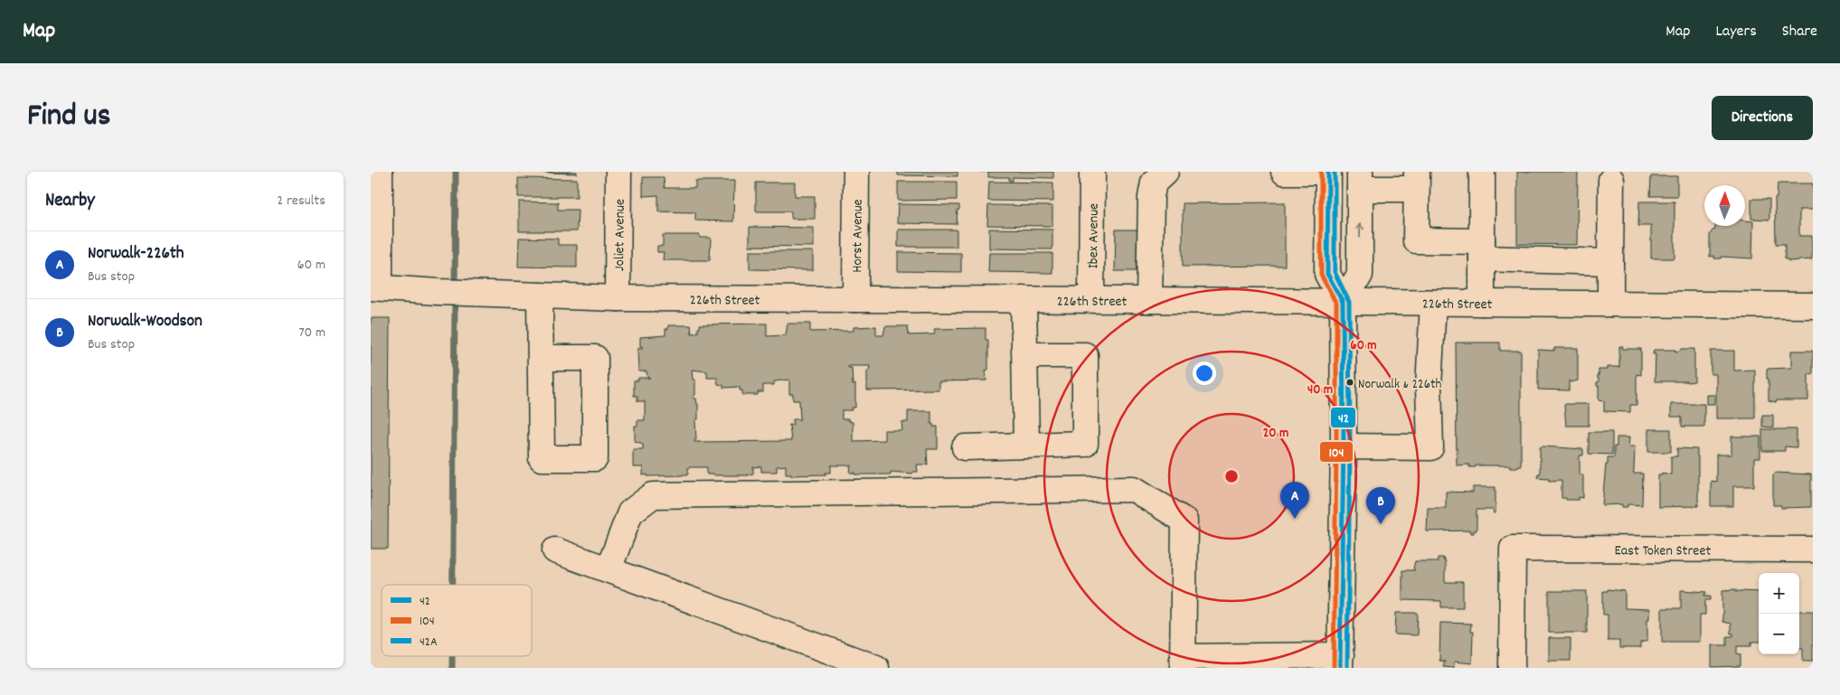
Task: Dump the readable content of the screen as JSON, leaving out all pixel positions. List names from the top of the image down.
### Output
{
  "streets": {
    "street": [
      "Joliet Avenue",
      "Horst Avenue",
      "Ibex Avenue",
      "226th Street",
      "East Token Street"
    ]
  },
  "crossings": [
    ["Joliet Avenue", "226th Street"],
    ["Horst Avenue", "226th Street"],
    ["Ibex Avenue", "226th Street"]
  ],
  "places": ["Norwalk & 226th"],
  "lines": ["transit line 42", "transit line 104", "transit line 42A"],
  "legend": ["42", "104", "42A"],
  "north": "top",
  "page": {
    "header": "Map",
    "nav": ["Map", "Layers", "Share"],
    "title": "Find us",
    "buttons": "Directions",
    "heading": ["Nearby", "2 results"],
    "list": [
      {
        "mark": "A",
        "name": "Norwalk-226th",
        "note": "Bus stop",
        "value": "60 m"
      },
      {
        "mark": "B",
        "name": "Norwalk-Woodson",
        "note": "Bus stop",
        "value": "70 m"
      }
    ],
    "pins": ["A", "B"],
    "map_buttons": ["+", "−"]
  },
  "rings": ["60 m", "40 m", "20 m"]
}
